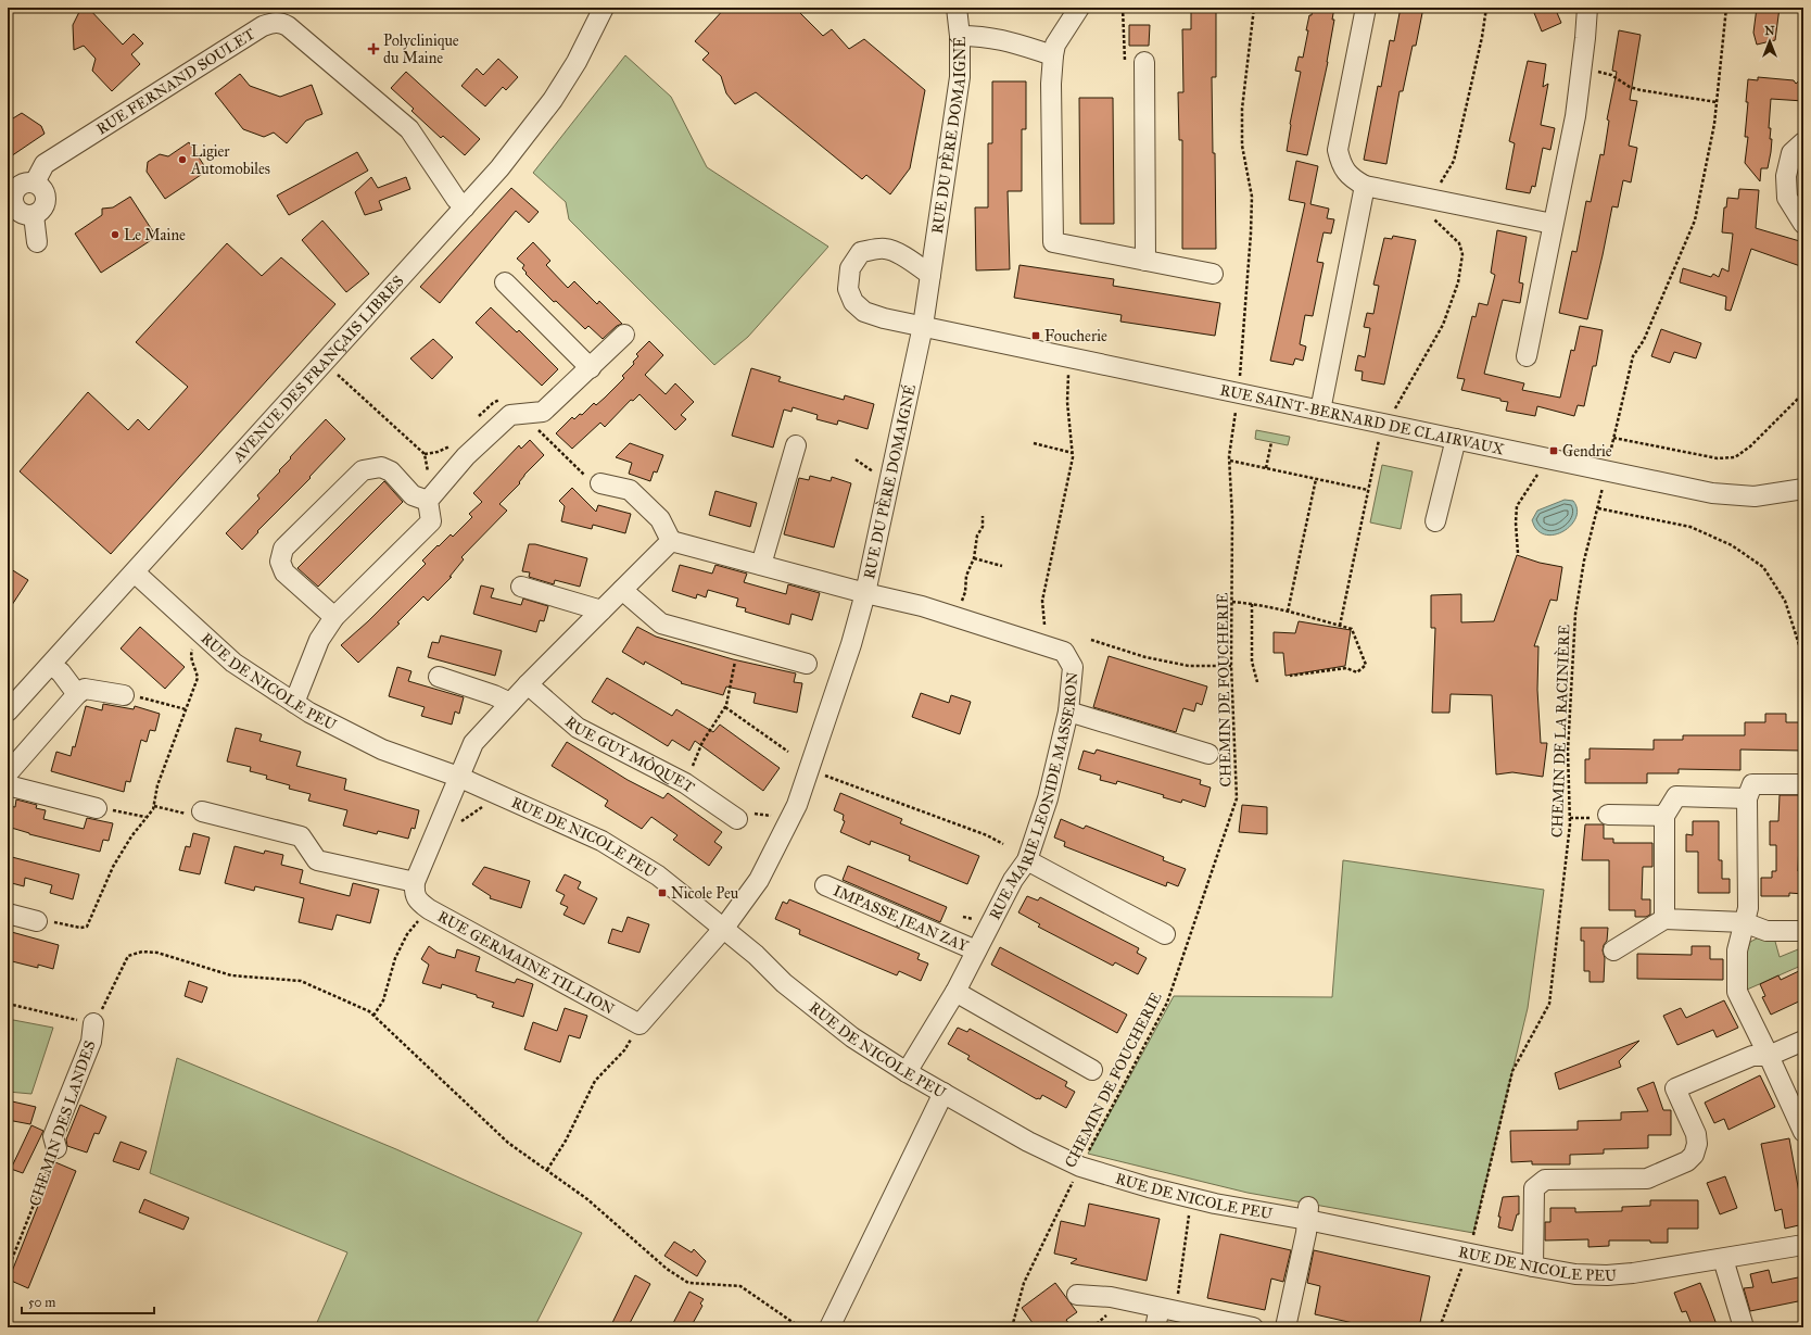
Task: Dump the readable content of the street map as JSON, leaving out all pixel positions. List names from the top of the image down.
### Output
{
  "streets": {
    "street": [
      "RUE FERNAND SOULET",
      "RUE DU PÈRE DOMAIGNÉ",
      "AVENUE DES FRANÇAIS LIBRES",
      "RUE SAINT-BERNARD DE CLAIRVAUX",
      "RUE DE NICOLE PEU",
      "RUE GUY MÔQUET",
      "RUE MARIE LEONIDE MASSERON",
      "IMPASSE JEAN ZAY",
      "RUE GERMAINE TILLION",
      "CHEMIN DES LANDES"
    ],
    "path": ["CHEMIN DE FOUCHERIE", "CHEMIN DE LA RACINIÈRE"]
  },
  "crossings": [
    ["RUE FERNAND SOULET", "AVENUE DES FRANÇAIS LIBRES"],
    ["RUE DU PÈRE DOMAIGNÉ", "RUE SAINT-BERNARD DE CLAIRVAUX"],
    ["RUE DU PÈRE DOMAIGNÉ", "RUE DE NICOLE PEU"],
    ["RUE DU PÈRE DOMAIGNÉ", "RUE MARIE LEONIDE MASSERON"],
    ["AVENUE DES FRANÇAIS LIBRES", "RUE DE NICOLE PEU"],
    ["RUE SAINT-BERNARD DE CLAIRVAUX", "CHEMIN DE FOUCHERIE"],
    ["RUE SAINT-BERNARD DE CLAIRVAUX", "CHEMIN DE LA RACINIÈRE"],
    ["RUE DE NICOLE PEU", "CHEMIN DE FOUCHERIE"],
    ["RUE DE NICOLE PEU", "CHEMIN DE LA RACINIÈRE"],
    ["RUE DE NICOLE PEU", "RUE MARIE LEONIDE MASSERON"],
    ["RUE MARIE LEONIDE MASSERON", "IMPASSE JEAN ZAY"]
  ],
  "places": {
    "health": ["Polyclinique du Maine"],
    "other": ["Ligier Automobiles", "Le Maine"],
    "transit": ["Foucherie", "Gendrie", "Nicole Peu"]
  },
  "scale_bar": "50 m",
  "north": "top"
}
